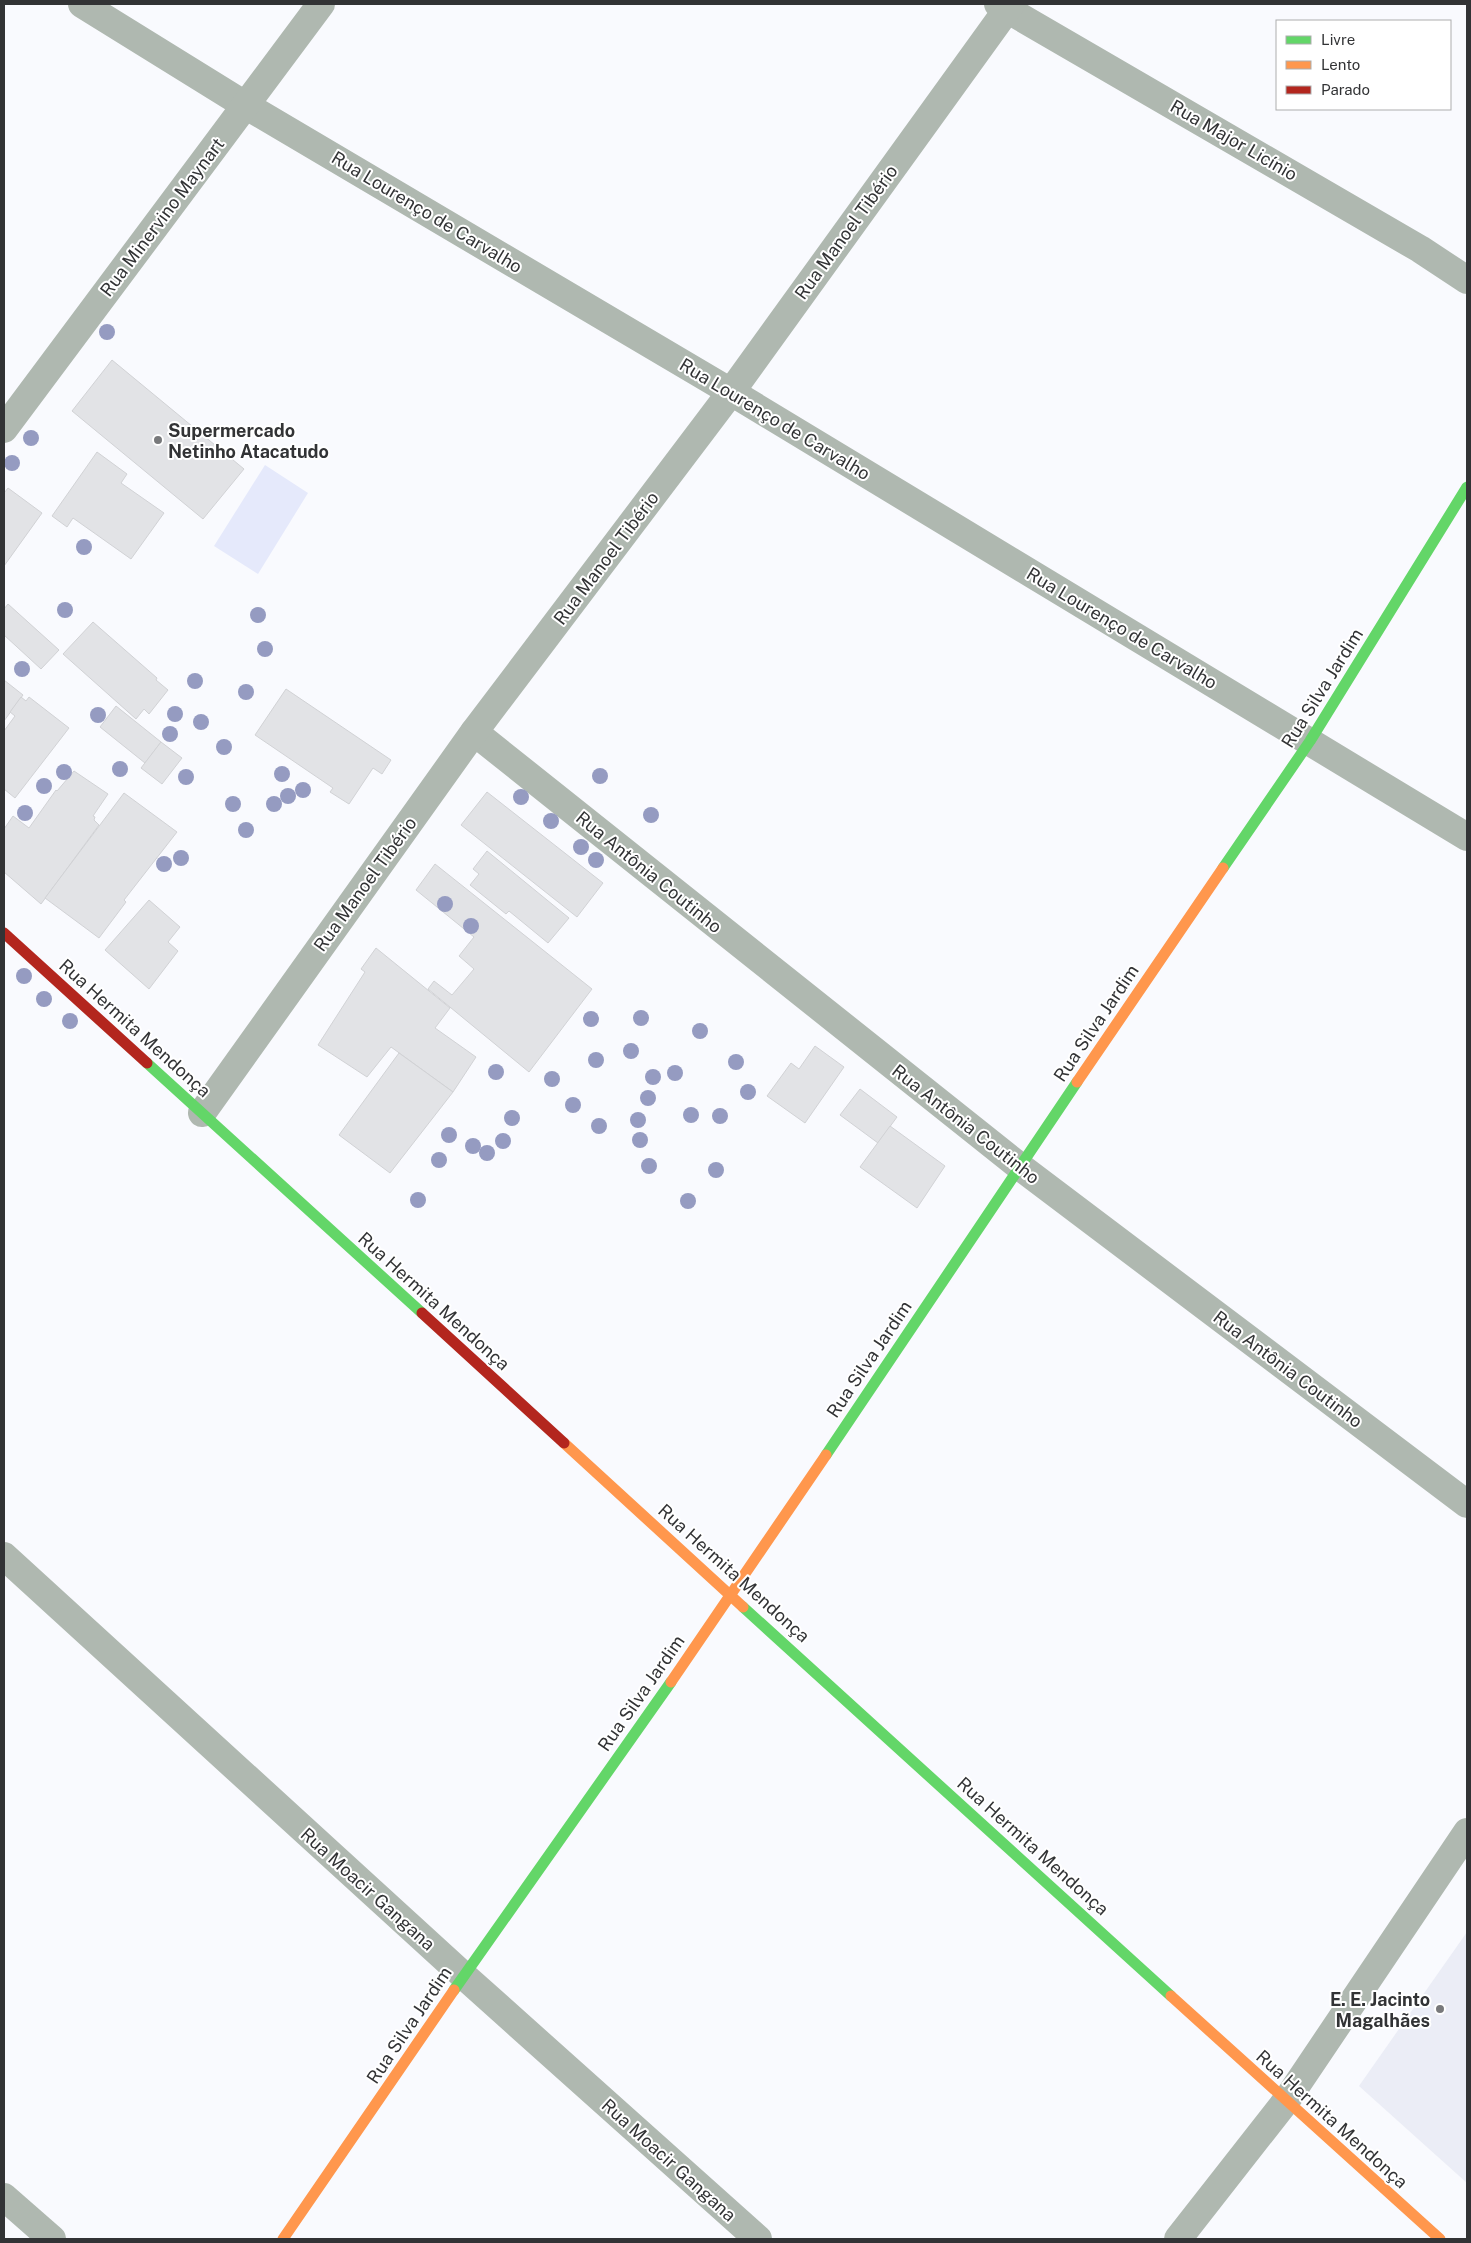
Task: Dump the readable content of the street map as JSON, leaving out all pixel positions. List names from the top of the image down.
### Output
{
  "streets": {
    "street": [
      "Rua Major Licínio",
      "Rua Lourenço de Carvalho",
      "Rua Minervino Maynart",
      "Rua Manoel Tibério",
      "Rua Silva Jardim",
      "Rua Antônia Coutinho",
      "Rua Hermita Mendonça",
      "Rua Moacir Gangana"
    ]
  },
  "crossings": [
    ["Rua Major Licínio", "Rua Manoel Tibério"],
    ["Rua Lourenço de Carvalho", "Rua Minervino Maynart"],
    ["Rua Lourenço de Carvalho", "Rua Manoel Tibério"],
    ["Rua Lourenço de Carvalho", "Rua Silva Jardim"],
    ["Rua Manoel Tibério", "Rua Antônia Coutinho"],
    ["Rua Manoel Tibério", "Rua Hermita Mendonça"],
    ["Rua Silva Jardim", "Rua Antônia Coutinho"],
    ["Rua Silva Jardim", "Rua Hermita Mendonça"],
    ["Rua Silva Jardim", "Rua Moacir Gangana"]
  ],
  "places": ["Supermercado Netinho Atacatudo", "E. E. Jacinto Magalhães"],
  "legend": ["Livre", "Lento", "Parado"]
}
